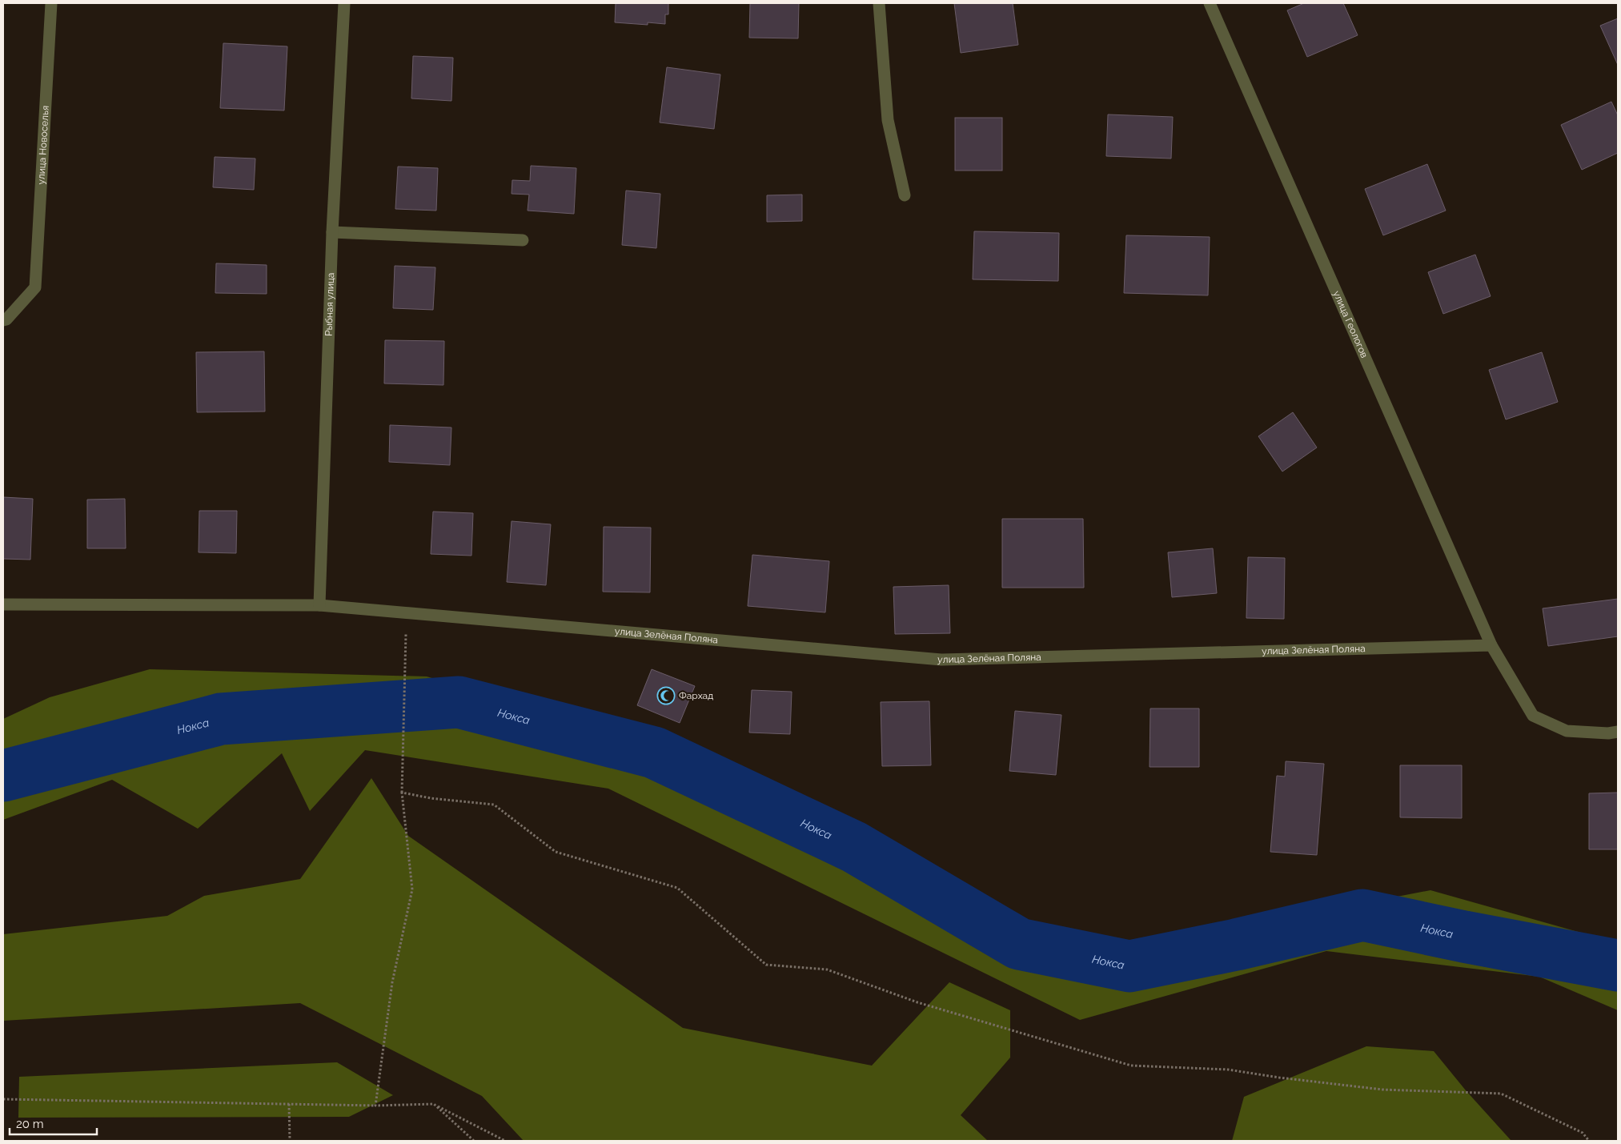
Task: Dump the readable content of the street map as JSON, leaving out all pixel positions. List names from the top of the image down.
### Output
{
  "streets": {
    "street": [
      "улица Новоселья",
      "Рыбная улица",
      "улица Геологов",
      "улица Зелёная Поляна"
    ]
  },
  "crossings": [
    ["Рыбная улица", "улица Зелёная Поляна"],
    ["улица Геологов", "улица Зелёная Поляна"]
  ],
  "water": ["Нокса"],
  "places": {
    "mosque": ["Фархад"]
  },
  "scale_bar": "20 m"
}
